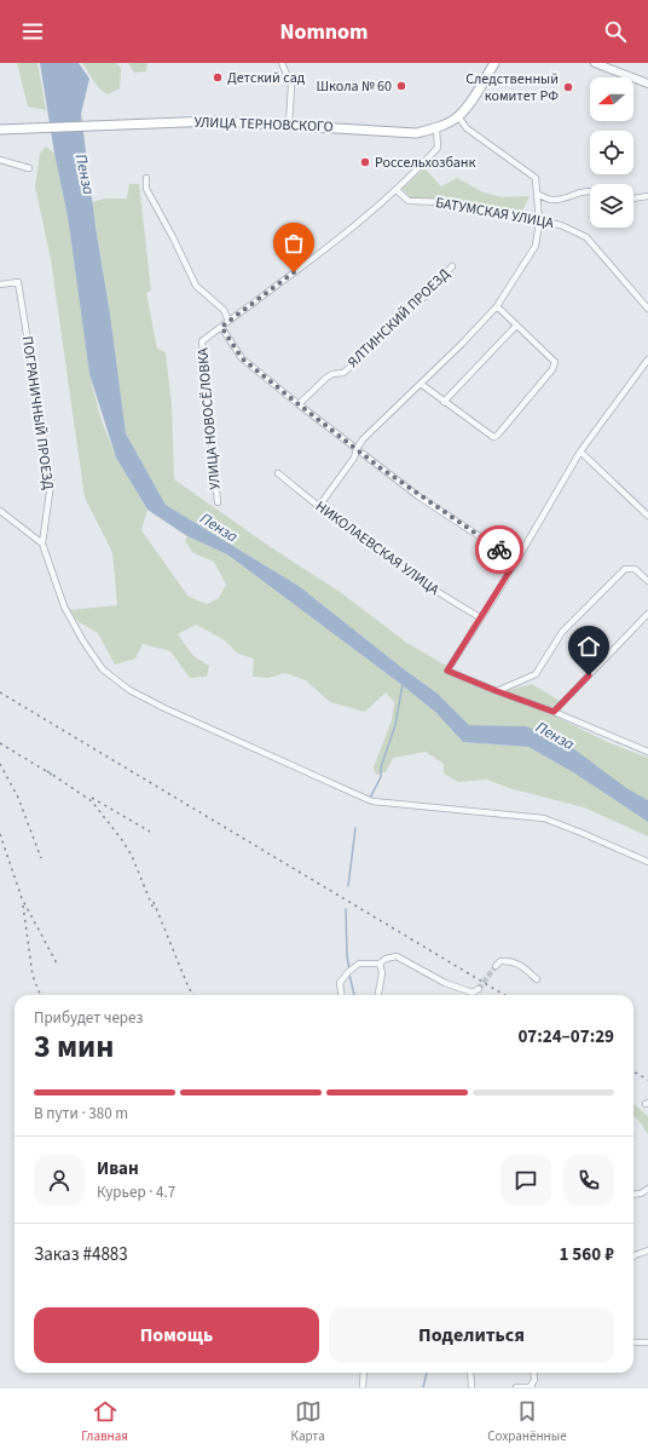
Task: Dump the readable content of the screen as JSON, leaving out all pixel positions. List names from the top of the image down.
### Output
{
  "streets": {
    "main road": ["УЛИЦА ТЕРНОВСКОГО"],
    "street": [
      "БАТУМСКАЯ УЛИЦА",
      "ЯЛТИНСКИЙ ПРОЕЗД",
      "ПОГРАНИЧНЫЙ ПРОЕЗД",
      "УЛИЦА НОВОСЁЛОВКА",
      "НИКОЛАЕВСКАЯ УЛИЦА"
    ]
  },
  "crossings": [
    ["УЛИЦА ТЕРНОВСКОГО", "УЛИЦА НОВОСЁЛОВКА"],
    ["БАТУМСКАЯ УЛИЦА", "УЛИЦА НОВОСЁЛОВКА"]
  ],
  "water": ["Пенза"],
  "places": [
    "Детский сад",
    "Школа № 60",
    "Следственный комитет РФ",
    "Россельхозбанк"
  ],
  "north": "left",
  "page": {
    "header": "Nomnom",
    "heading": ["3 мин", "Прибудет через", "07:24–07:29"],
    "panel": [
      "Иван",
      "Курьер · 4.7",
      "Заказ #4883",
      "1 560 ₽"
    ],
    "bar": "В пути · 380 m",
    "buttons": ["Помощь", "Поделиться"],
    "tabs": ["Главная", "Карта", "Сохранённые"]
  }
}
